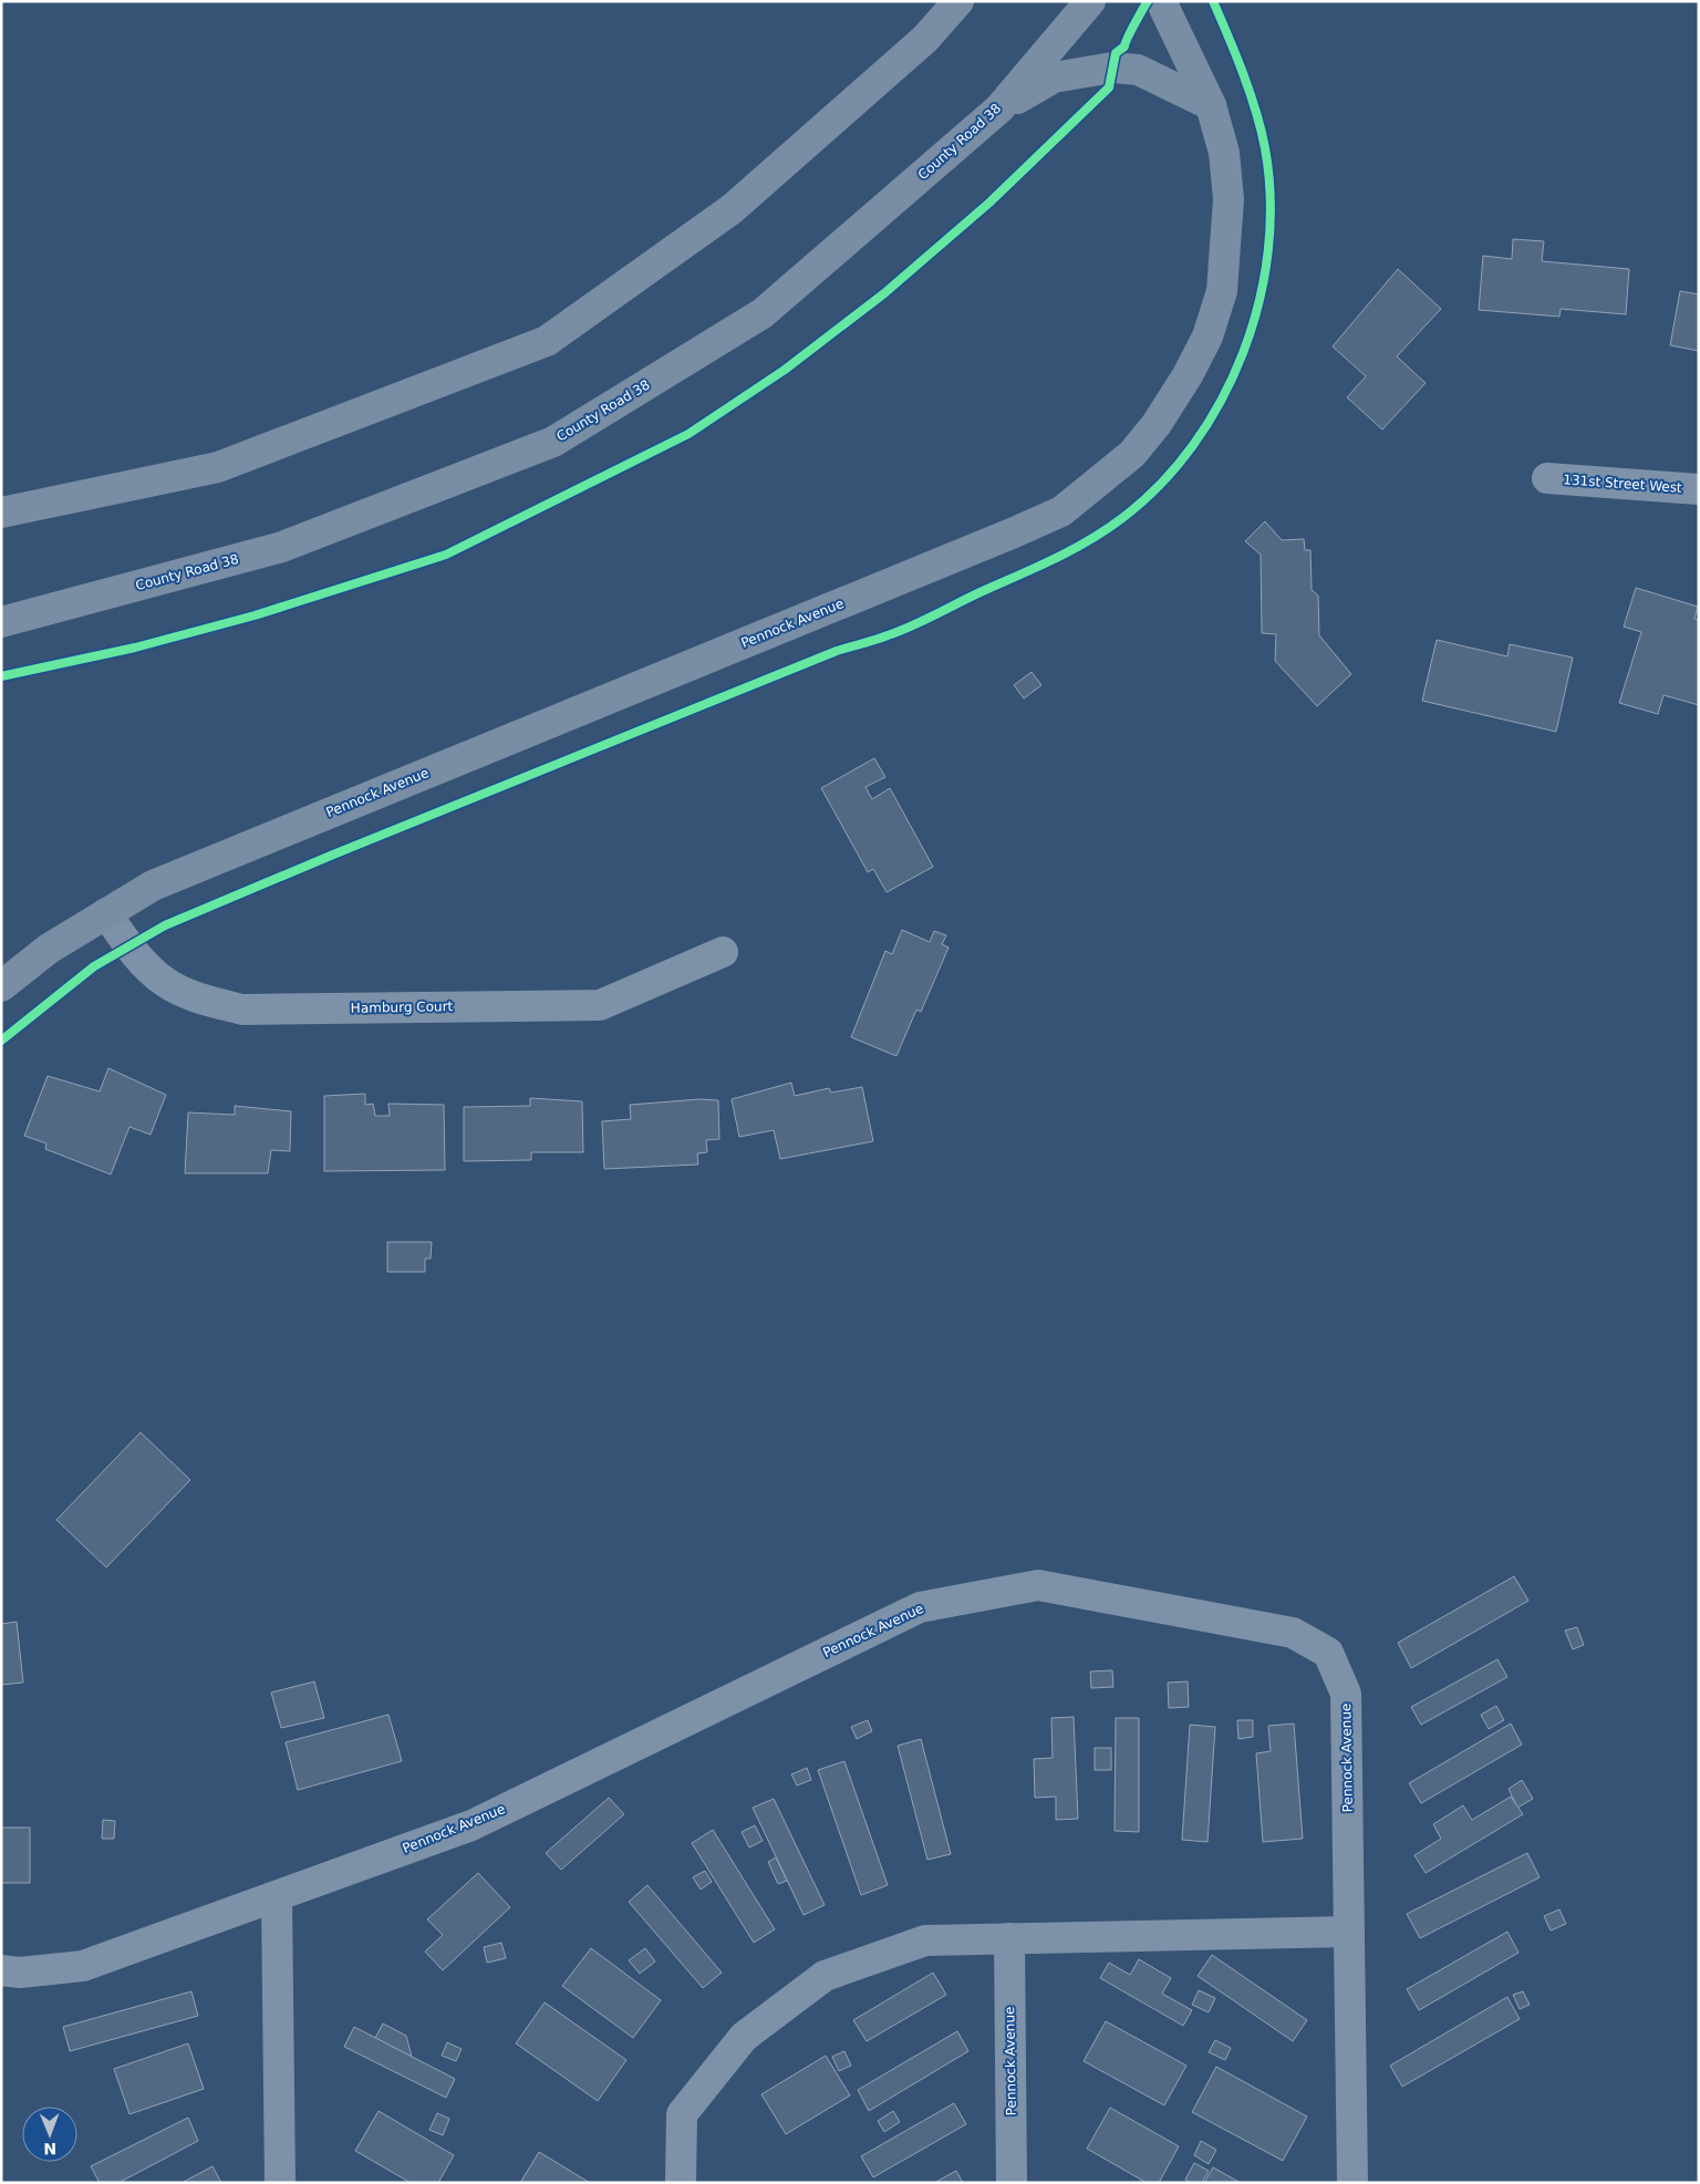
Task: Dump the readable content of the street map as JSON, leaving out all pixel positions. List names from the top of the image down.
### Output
{
  "streets": {
    "main road": ["County Road 38", "Pennock Avenue"],
    "street": ["131st Street West", "Hamburg Court"]
  },
  "crossings": [
    ["Pennock Avenue", "Hamburg Court"]
  ],
  "north": "bottom"
}
